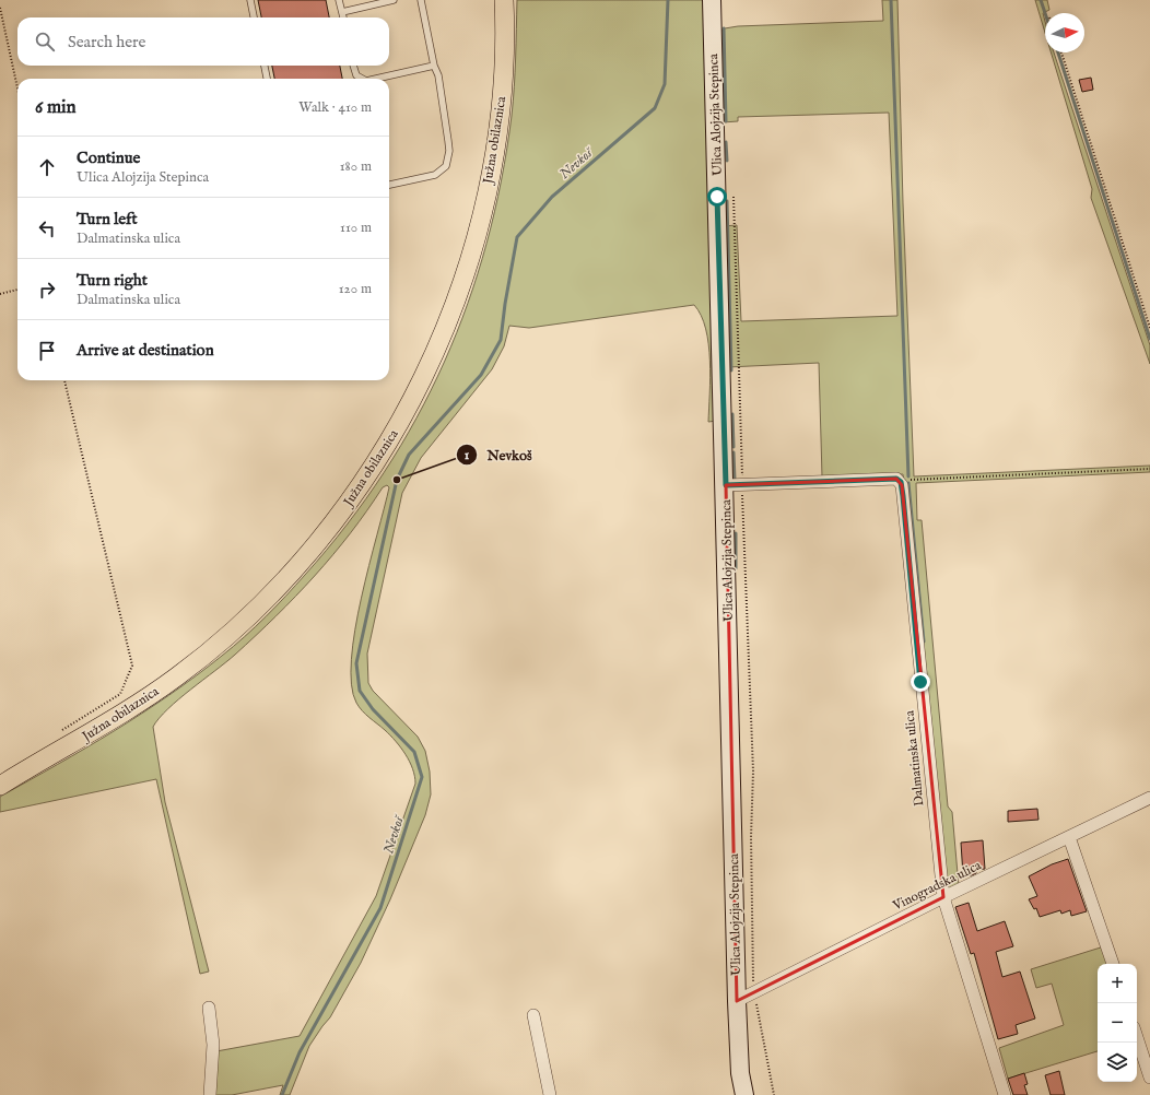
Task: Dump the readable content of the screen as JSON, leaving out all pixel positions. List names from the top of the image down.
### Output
{
  "streets": {
    "main road": ["Ulica Alojzija Stepinca", "Južna obilaznica"],
    "street": ["Dalmatinska ulica", "Vinogradska ulica"]
  },
  "crossings": [
    ["Ulica Alojzija Stepinca", "Vinogradska ulica"],
    ["Dalmatinska ulica", "Vinogradska ulica"]
  ],
  "water": ["Nevkoš"],
  "places": ["Nevkoš"],
  "north": "right",
  "page": {
    "search": "Search here",
    "heading": ["6 min", "Walk · 410 m"],
    "list": [
      ["Continue", "Ulica Alojzija Stepinca", "180 m"],
      ["Turn left", "Dalmatinska ulica", "110 m"],
      ["Turn right", "Dalmatinska ulica", "120 m"],
      "Arrive at destination"
    ],
    "map_buttons": ["+", "−"]
  }
}
